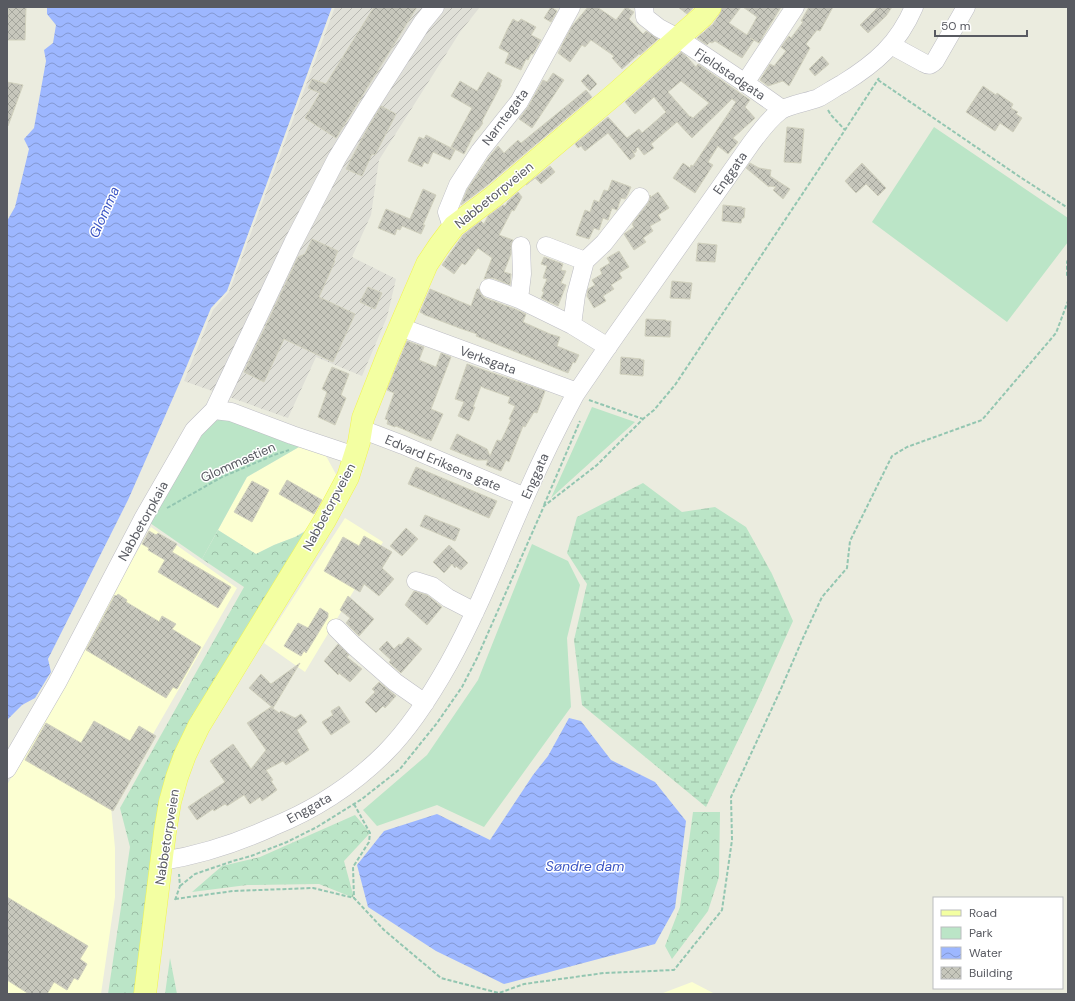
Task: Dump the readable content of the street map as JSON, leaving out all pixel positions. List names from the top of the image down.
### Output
{
  "streets": {
    "main road": ["Nabbetorpveien"],
    "street": [
      "Fjeldstadgata",
      "Narntegata",
      "Enggata",
      "Verksgata",
      "Edvard Eriksens gate",
      "Nabbetorpkaia"
    ],
    "path": ["Glommastien"]
  },
  "crossings": [
    ["Fjeldstadgata", "Enggata"],
    ["Fjeldstadgata", "Nabbetorpveien"],
    ["Narntegata", "Nabbetorpveien"],
    ["Enggata", "Nabbetorpveien"],
    ["Enggata", "Verksgata"],
    ["Enggata", "Edvard Eriksens gate"],
    ["Nabbetorpveien", "Verksgata"],
    ["Nabbetorpveien", "Edvard Eriksens gate"],
    ["Glommastien", "Nabbetorpkaia"]
  ],
  "water": ["Glomma", "Søndre dam"],
  "legend": [
    "Road",
    "Park",
    "Water",
    "Building"
  ],
  "scale_bar": "50 m"
}
